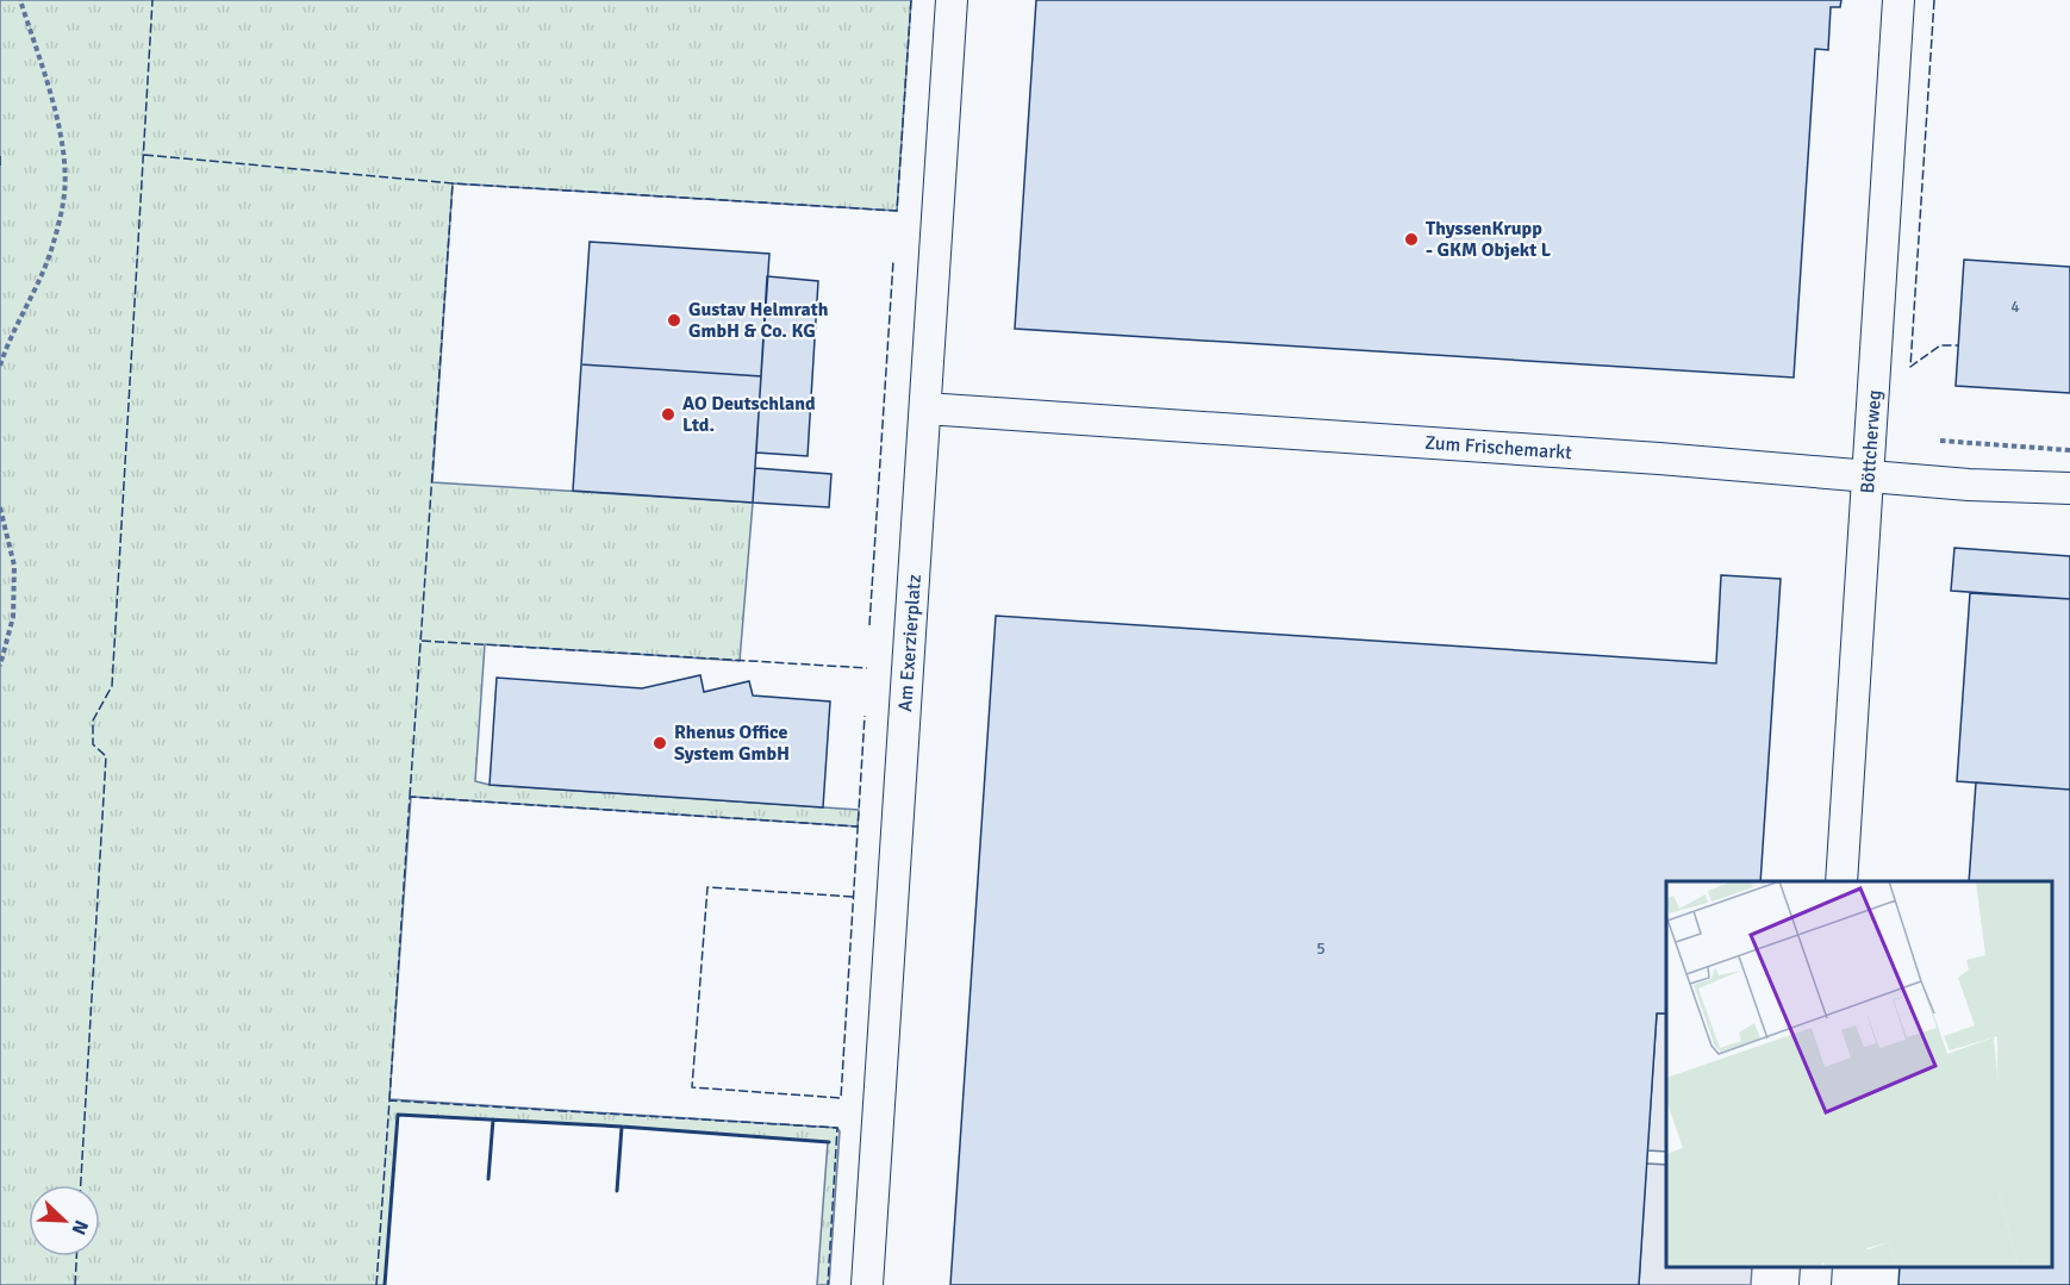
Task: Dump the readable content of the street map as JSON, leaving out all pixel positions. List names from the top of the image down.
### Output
{
  "streets": {
    "street": ["Böttcherweg", "Zum Frischemarkt", "Am Exerzierplatz"]
  },
  "crossings": [
    ["Böttcherweg", "Zum Frischemarkt"],
    ["Zum Frischemarkt", "Am Exerzierplatz"]
  ],
  "places": [
    "ThyssenKrupp - GKM Objekt L",
    "Gustav Helmrath GmbH & Co. KG",
    "AO Deutschland Ltd.",
    "Rhenus Office System GmbH"
  ],
  "house_numbers": ["4", "5"],
  "north": "bottom right"
}
